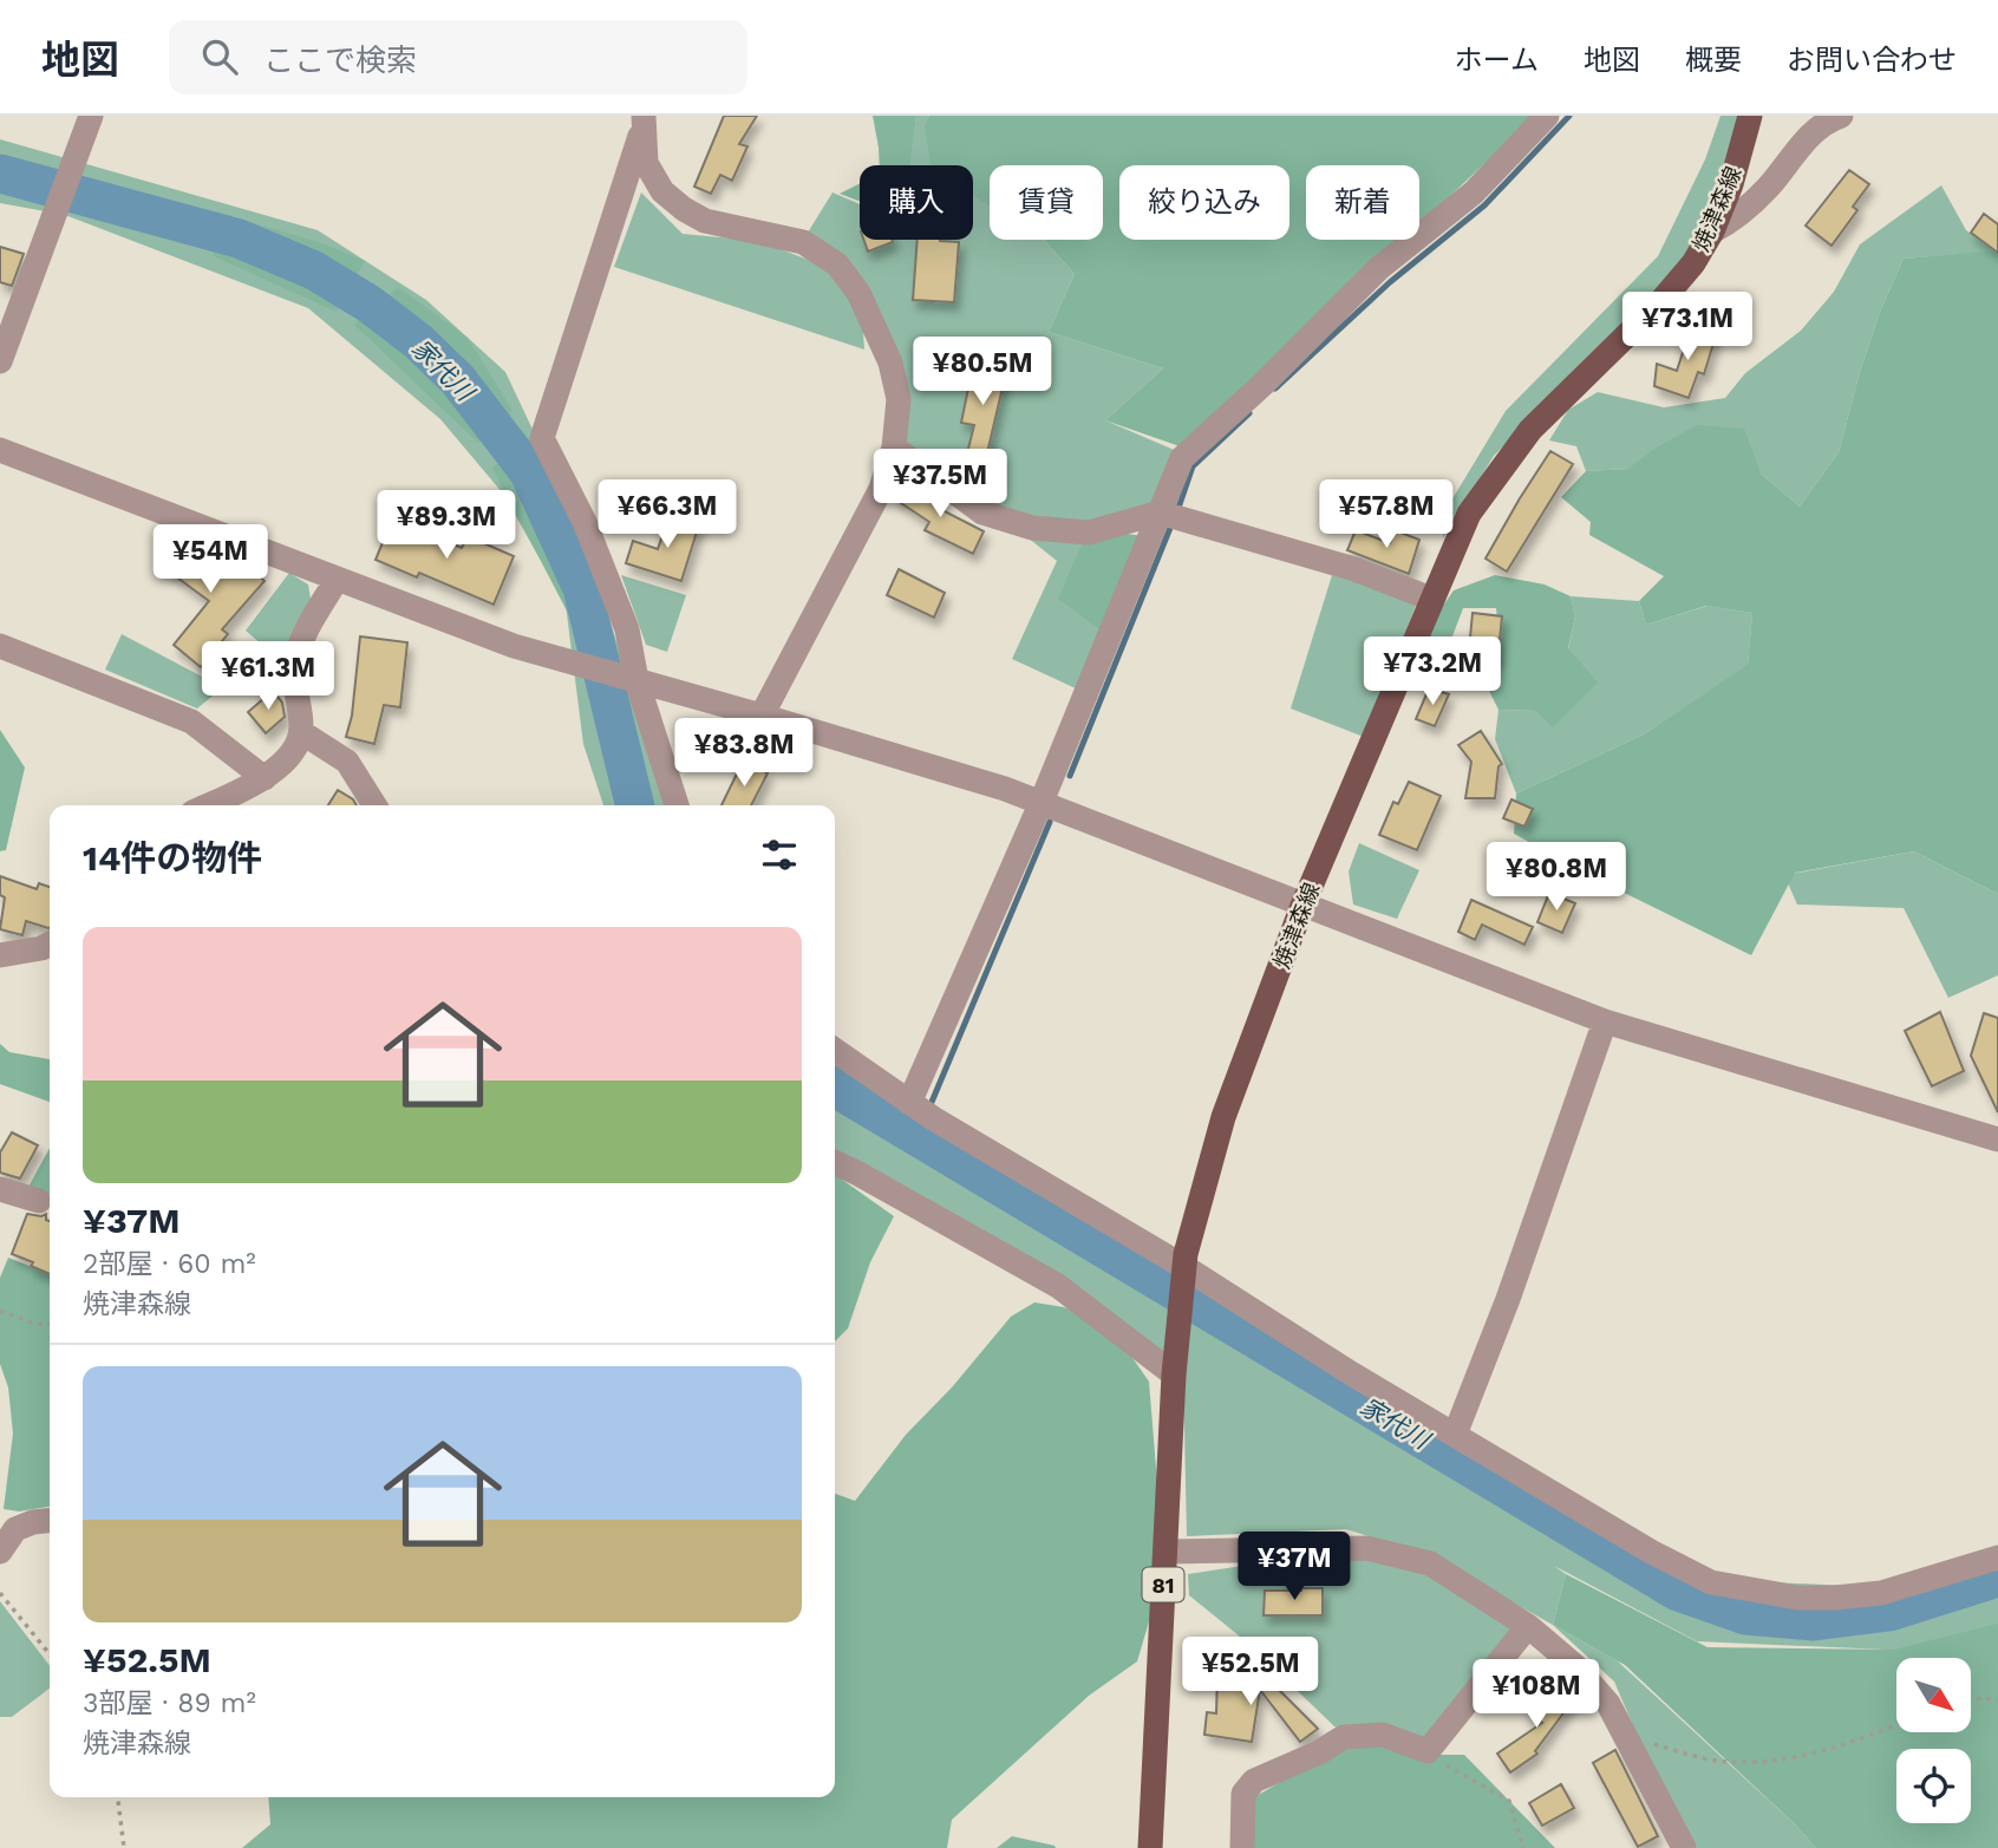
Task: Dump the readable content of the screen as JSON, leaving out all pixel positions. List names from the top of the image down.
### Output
{
  "streets": {
    "main road": ["焼津森線", "81"]
  },
  "water": ["家代川"],
  "north": "bottom right",
  "page": {
    "header": "地図",
    "search": "ここで検索",
    "nav": [
      "ホーム",
      "地図",
      "概要",
      "お問い合わせ"
    ],
    "chip": [
      "購入",
      "賃貸",
      "絞り込み",
      "新着"
    ],
    "price": [
      "¥73.1M",
      "¥80.5M",
      "¥37.5M",
      "¥66.3M",
      "¥57.8M",
      "¥89.3M",
      "¥54M",
      "¥73.2M",
      "¥61.3M",
      "¥83.8M",
      "¥80.8M",
      "¥37M",
      "¥52.5M",
      "¥108M"
    ],
    "heading": "14件の物件",
    "list": [
      {
        "name": "¥37M",
        "note": "2部屋 · 60 m² · 焼津森線"
      },
      {
        "name": "¥52.5M",
        "note": "3部屋 · 89 m² · 焼津森線"
      }
    ]
  }
}
